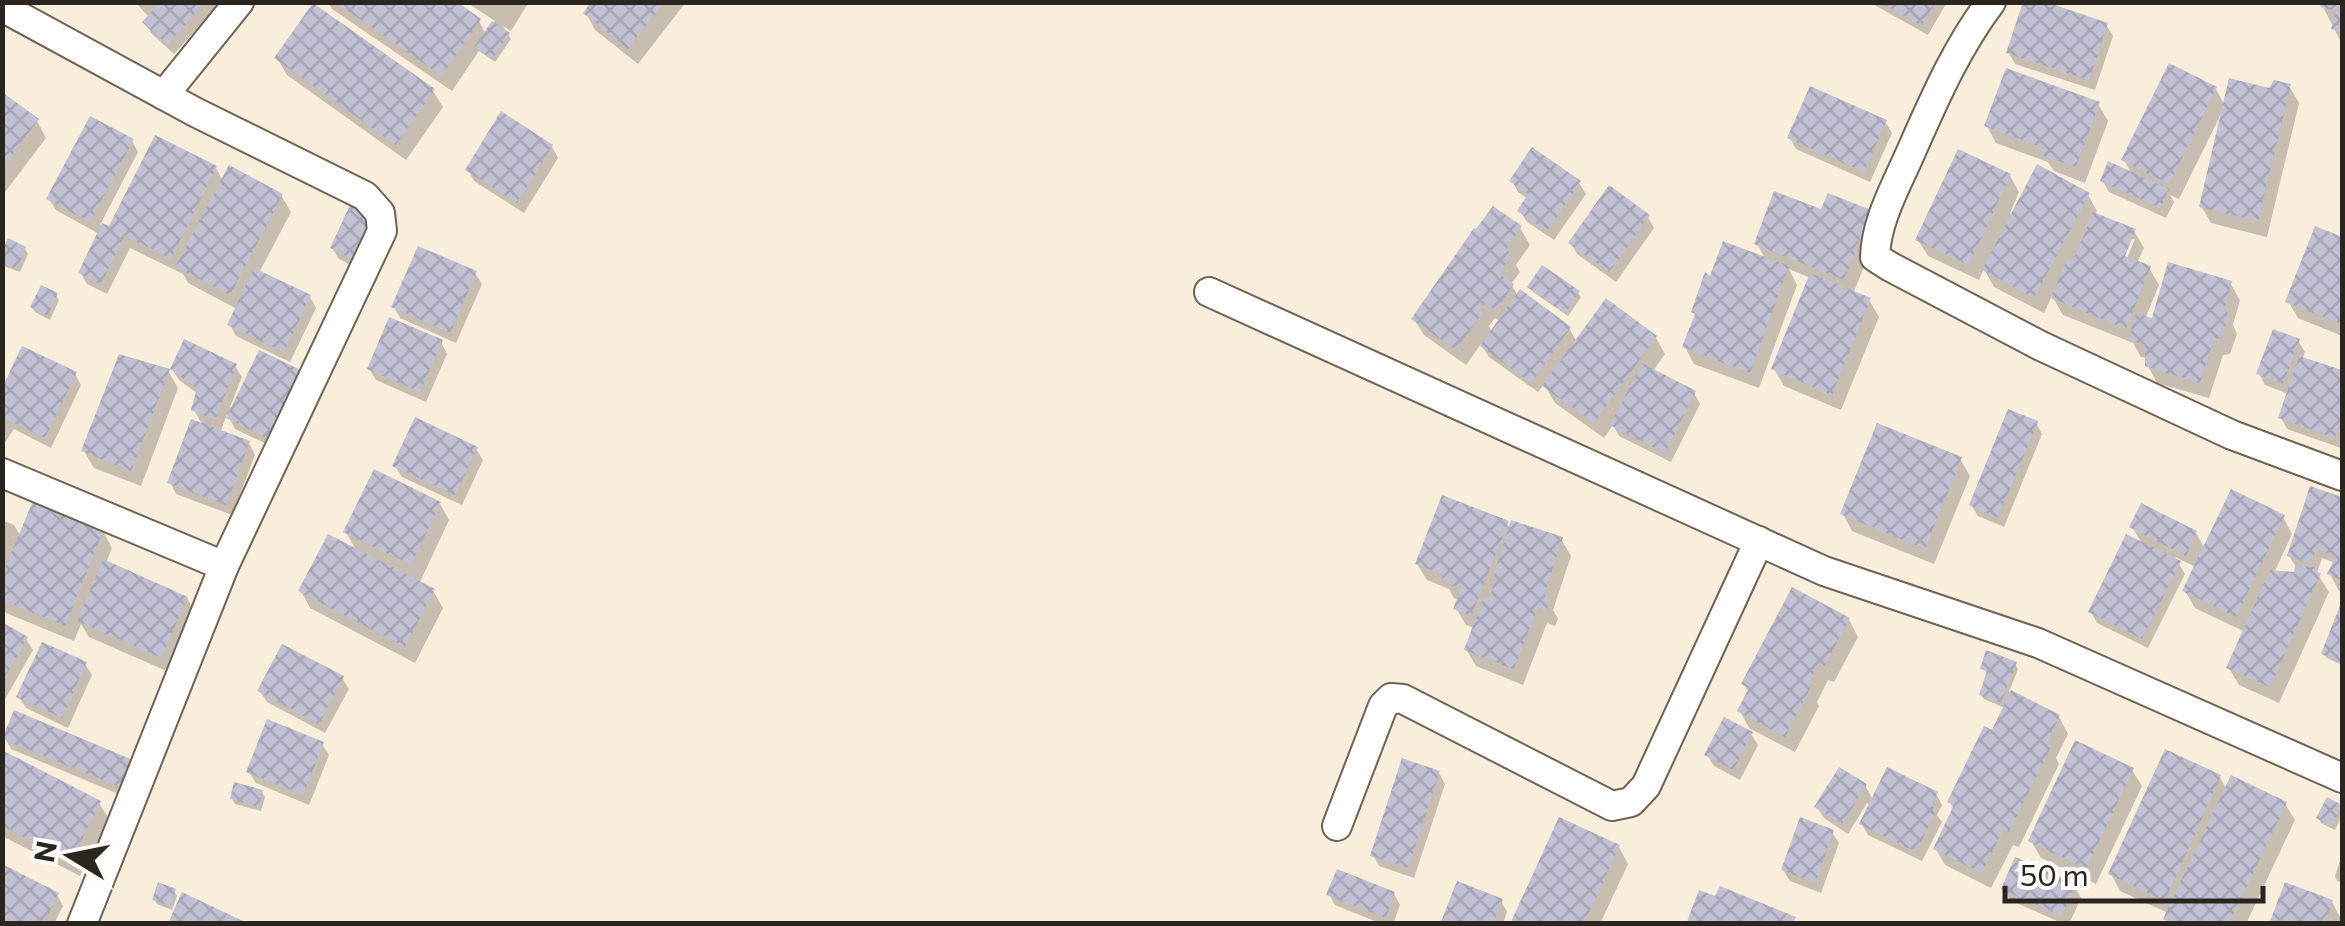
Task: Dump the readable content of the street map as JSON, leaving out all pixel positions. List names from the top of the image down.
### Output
{
  "scale_bar": "50 m",
  "north": "left"
}
